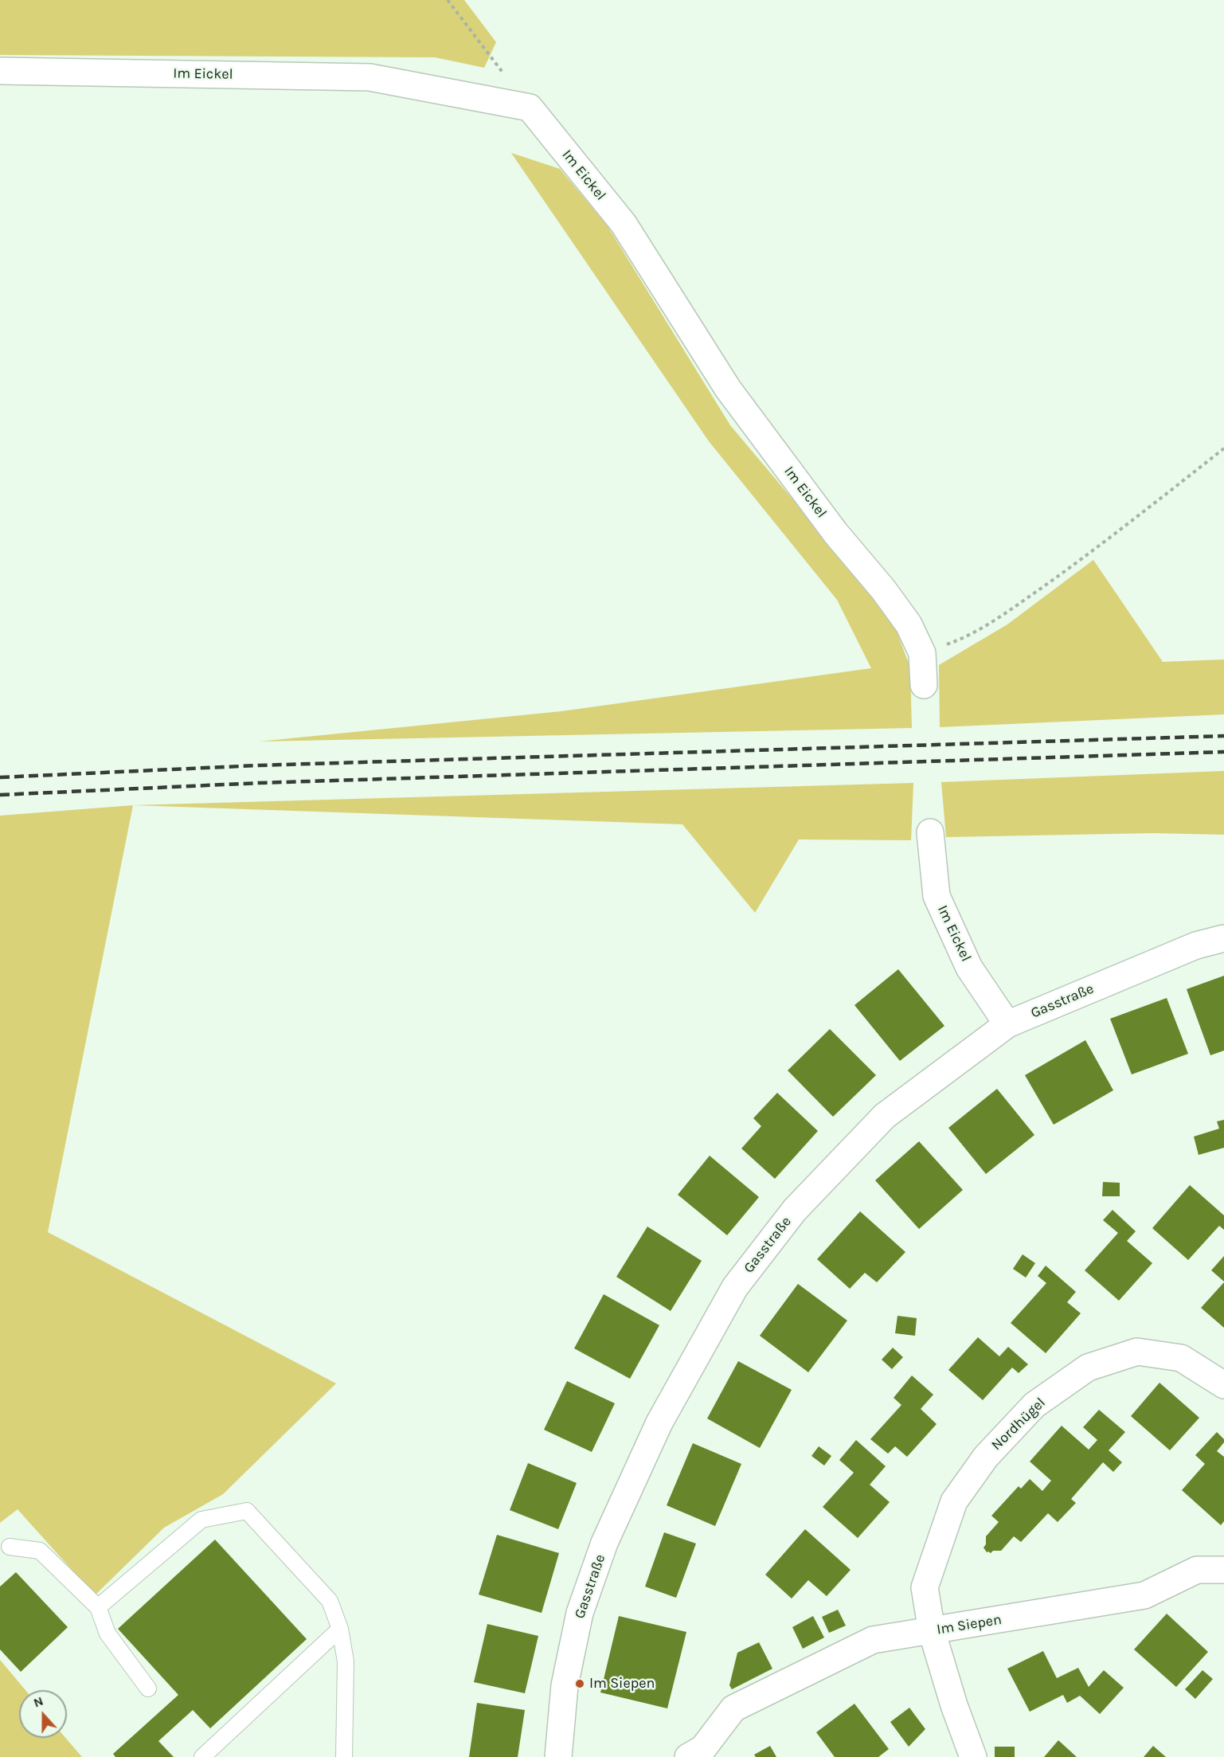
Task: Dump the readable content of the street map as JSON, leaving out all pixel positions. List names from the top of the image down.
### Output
{
  "streets": {
    "street": [
      "Im Eickel",
      "Gasstraße",
      "Nordhügel",
      "Im Siepen"
    ]
  },
  "crossings": [
    ["Im Eickel", "Gasstraße"],
    ["Nordhügel", "Im Siepen"]
  ],
  "places": ["Im Siepen"],
  "north": "top"
}
